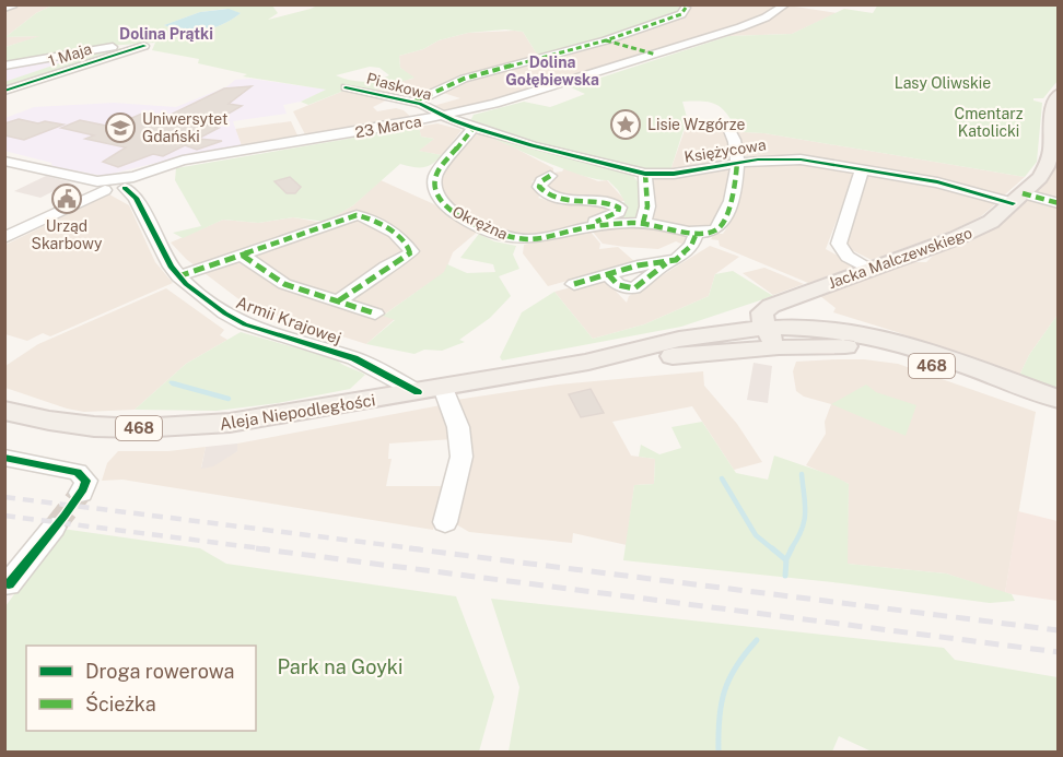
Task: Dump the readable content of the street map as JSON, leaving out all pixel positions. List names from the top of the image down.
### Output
{
  "streets": {
    "main road": ["Jacka Malczewskiego", "468", "Aleja Niepodległości"],
    "street": [
      "1 Maja",
      "Piaskowa",
      "23 Marca",
      "Księżycowa",
      "Okrężna",
      "Armii Krajowej"
    ]
  },
  "crossings": [
    ["Piaskowa", "23 Marca"],
    ["Piaskowa", "Księżycowa"],
    ["23 Marca", "Księżycowa"],
    ["23 Marca", "Armii Krajowej"],
    ["Księżycowa", "Okrężna"],
    ["Księżycowa", "Jacka Malczewskiego"],
    ["Jacka Malczewskiego", "Aleja Niepodległości"],
    ["Armii Krajowej", "Aleja Niepodległości"]
  ],
  "districts": ["Dolina Prątki", "Dolina Gołębiewska"],
  "parks": ["Lasy Oliwskie", "Cmentarz Katolicki", "Park na Goyki"],
  "places": {
    "place": ["Lisie Wzgórze"],
    "school or university": ["Uniwersytet Gdański"],
    "public building": ["Urząd Skarbowy"]
  },
  "legend": ["Droga rowerowa", "Ścieżka"]
}
